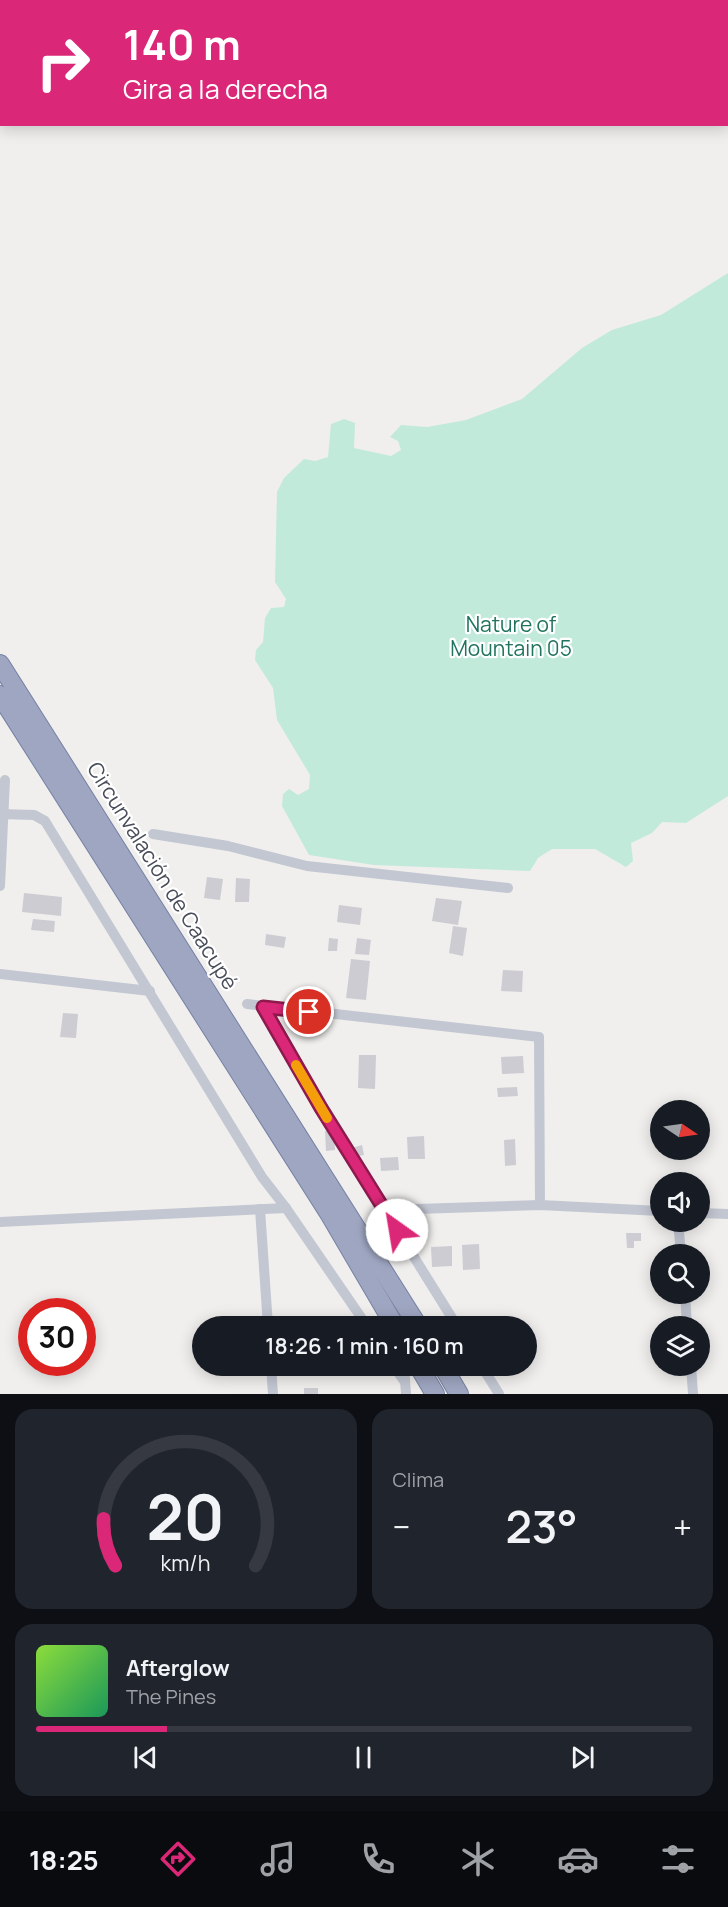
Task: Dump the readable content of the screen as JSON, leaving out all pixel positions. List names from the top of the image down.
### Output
{
  "streets": {
    "highway": ["Circunvalación de Caacupé"]
  },
  "parks": ["Nature of Mountain 05"],
  "north": "right",
  "page": {
    "turn": ["140 m", "Gira a la derecha"],
    "limit": "30",
    "trip": "18:26 · 1 min · 160 m",
    "tile": "Clima",
    "heat": ["−", "23°", "+"],
    "song": ["Afterglow", "The Pines"],
    "tabs": "18:25",
    "gauge": ["20", "km/h"]
  }
}
